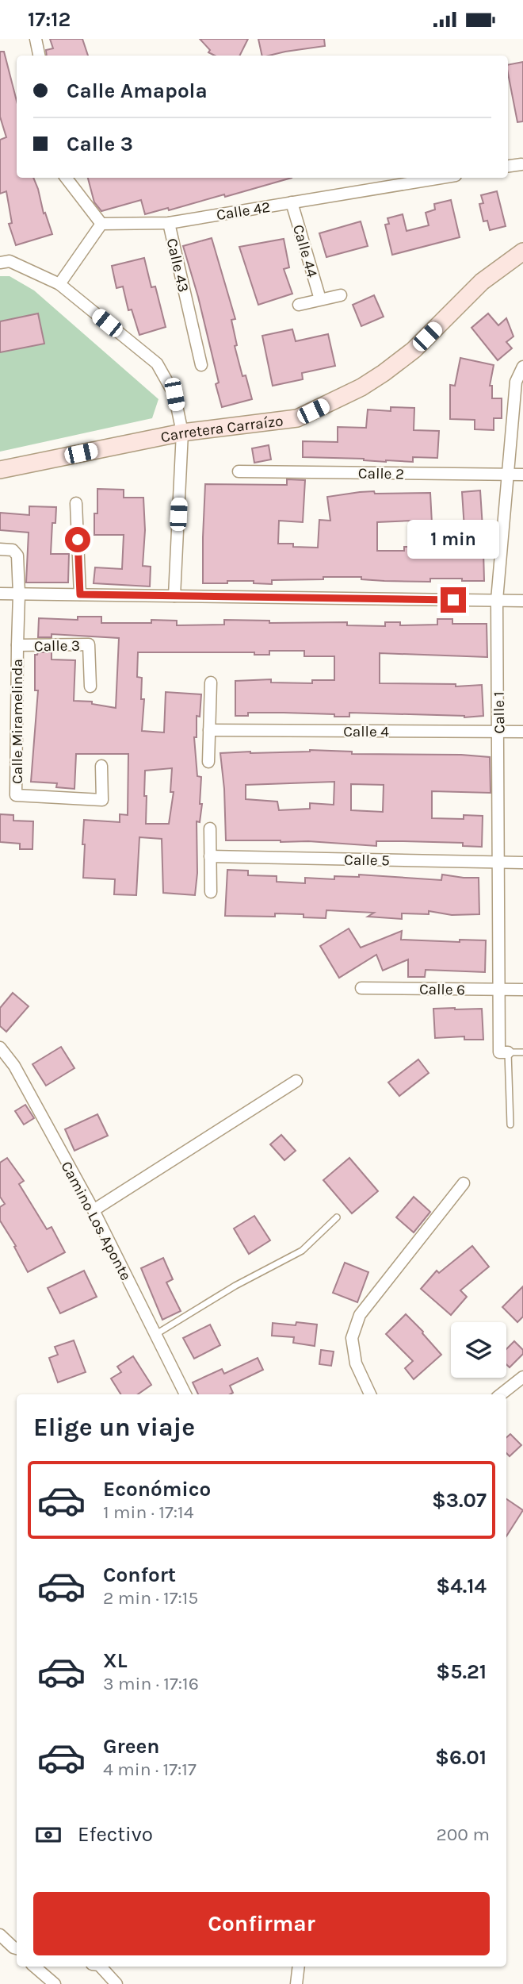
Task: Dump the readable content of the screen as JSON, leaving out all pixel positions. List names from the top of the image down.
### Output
{
  "streets": {
    "street": [
      "Calle 42",
      "Calle 44",
      "Calle 43",
      "Carretera Carraízo",
      "Calle 2",
      "Calle 3",
      "Calle 1",
      "Calle Miramelinda",
      "Calle 4",
      "Calle 5",
      "Calle 6",
      "Camino Los Aponte"
    ]
  },
  "crossings": [
    ["Calle 42", "Calle 44"],
    ["Calle 42", "Calle 43"],
    ["Calle 2", "Calle 1"],
    ["Calle 3", "Calle Miramelinda"],
    ["Calle 1", "Calle 4"],
    ["Calle 1", "Calle 5"],
    ["Calle 1", "Calle 6"]
  ],
  "page": {
    "status": "17:12",
    "banner": ["Calle Amapola", "Calle 3"],
    "bubble": "1 min",
    "heading": "Elige un viaje",
    "list": [
      {
        "name": "Económico",
        "note": "1 min · 17:14",
        "value": "$3.07"
      },
      {
        "name": "Confort",
        "note": "2 min · 17:15",
        "value": "$4.14"
      },
      {
        "name": "XL",
        "note": "3 min · 17:16",
        "value": "$5.21"
      },
      {
        "name": "Green",
        "note": "4 min · 17:17",
        "value": "$6.01"
      }
    ],
    "pay": ["Efectivo", "200 m"],
    "buttons": "Confirmar"
  }
}
